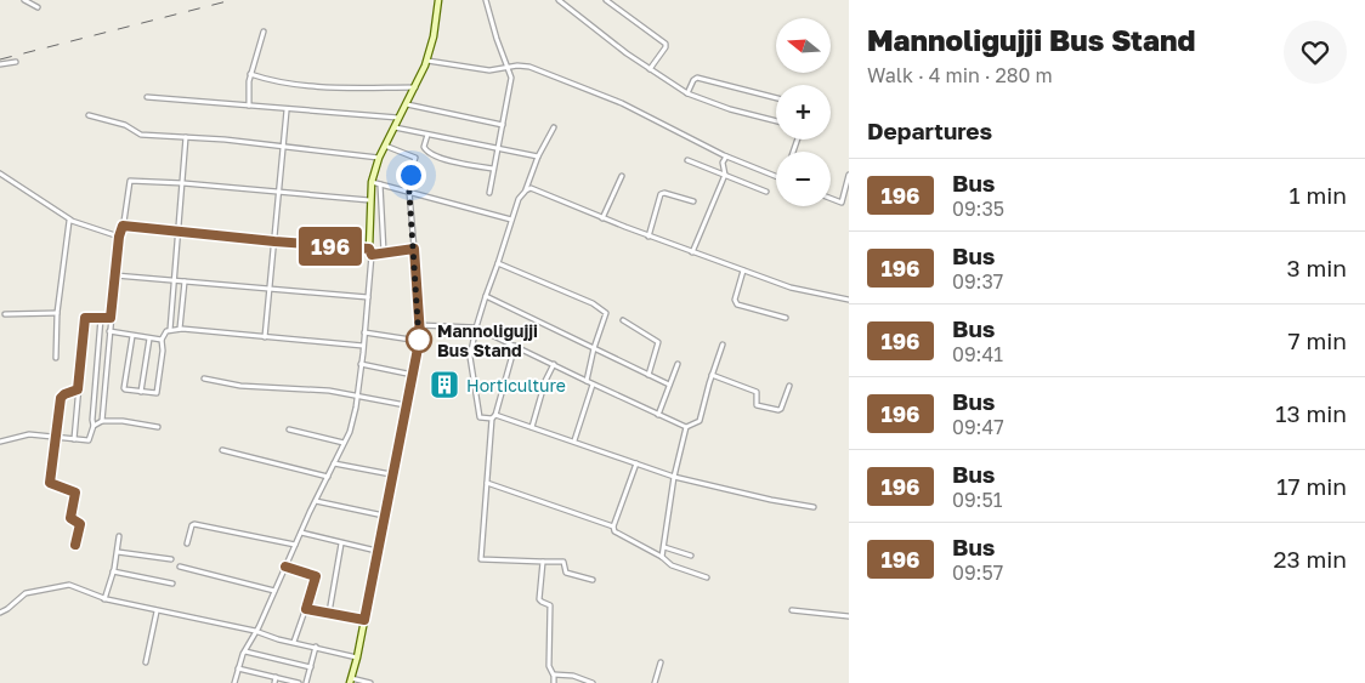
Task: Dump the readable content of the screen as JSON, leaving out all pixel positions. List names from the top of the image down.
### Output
{
  "places": {
    "other": ["Mannoligujji Bus Stand"],
    "building": ["Horticulture"]
  },
  "lines": ["bus line 196"],
  "north": "left",
  "page": {
    "on_map": "196",
    "heading": [
      ["Mannoligujji Bus Stand", "Walk · 4 min · 280 m"],
      "Departures"
    ],
    "map_buttons": ["+", "−"],
    "list": [
      {
        "mark": "196",
        "name": "Bus",
        "note": "09:35",
        "value": "1 min"
      },
      {
        "mark": "196",
        "name": "Bus",
        "note": "09:37",
        "value": "3 min"
      },
      {
        "mark": "196",
        "name": "Bus",
        "note": "09:41",
        "value": "7 min"
      },
      {
        "mark": "196",
        "name": "Bus",
        "note": "09:47",
        "value": "13 min"
      },
      {
        "mark": "196",
        "name": "Bus",
        "note": "09:51",
        "value": "17 min"
      },
      {
        "mark": "196",
        "name": "Bus",
        "note": "09:57",
        "value": "23 min"
      }
    ]
  }
}
